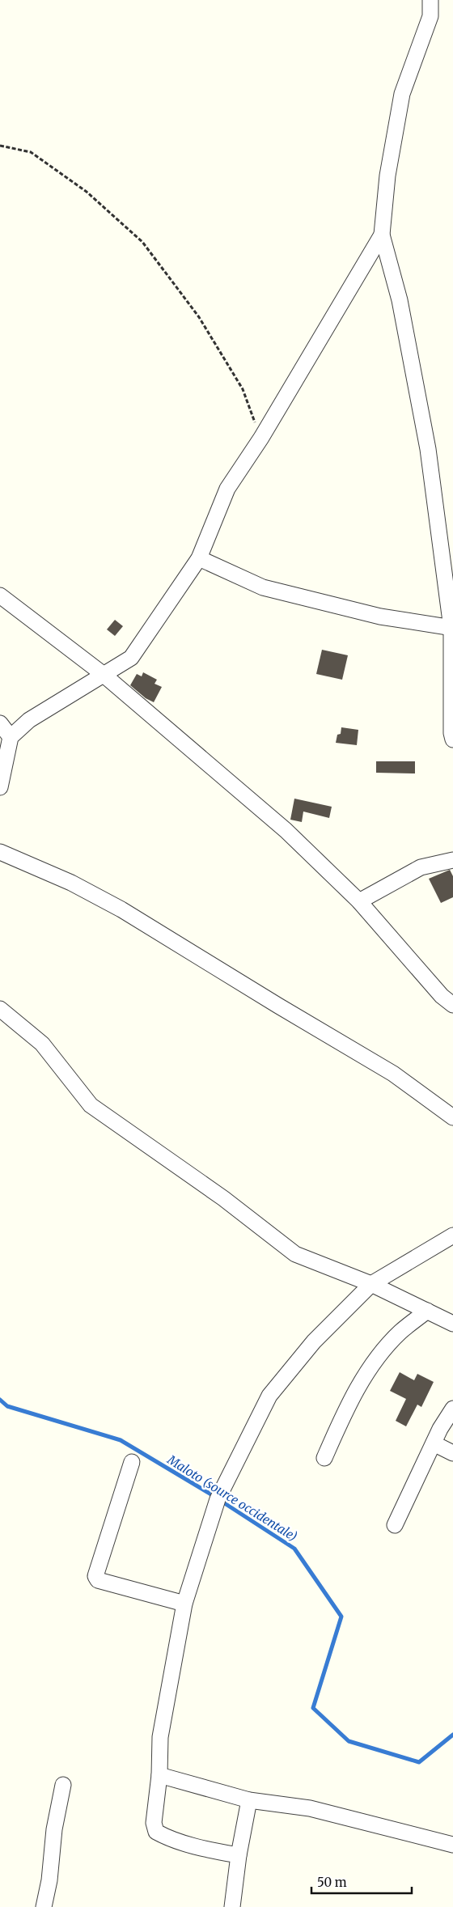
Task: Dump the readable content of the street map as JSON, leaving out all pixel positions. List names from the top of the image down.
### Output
{
  "water": ["Maloto (source occidentale)"],
  "scale_bar": "50 m"
}
